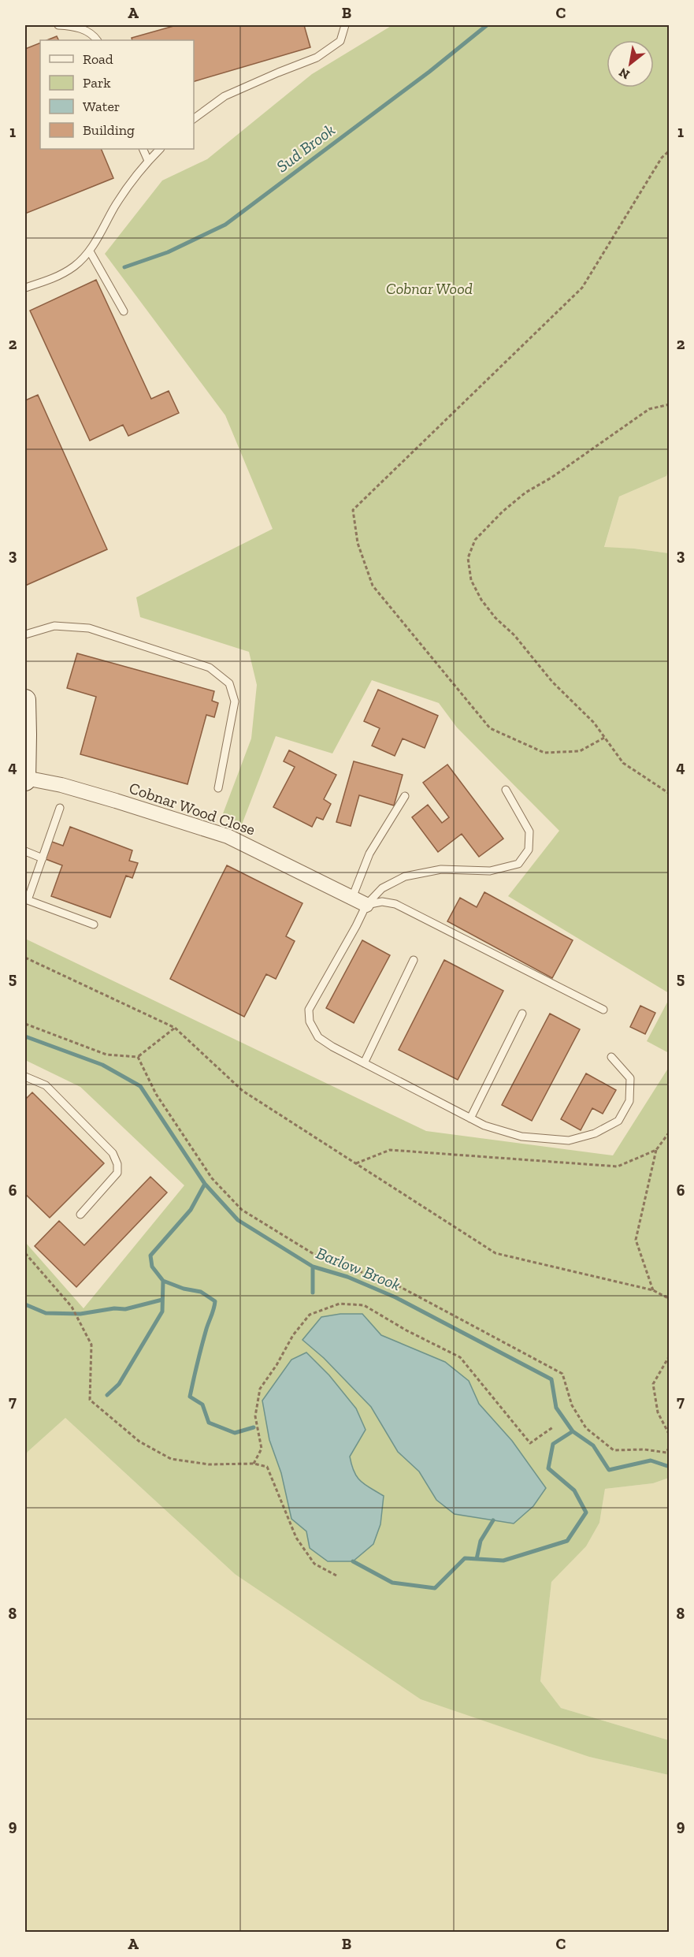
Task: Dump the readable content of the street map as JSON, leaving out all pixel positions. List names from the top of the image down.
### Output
{
  "streets": {
    "street": ["Cobnar Wood Close"]
  },
  "water": ["Sud Brook", "Barlow Brook"],
  "parks": ["Cobnar Wood"],
  "legend": [
    "Road",
    "Park",
    "Water",
    "Building"
  ],
  "north": "bottom left",
  "grid": {
    "columns": ["A", "B", "C"],
    "rows": [
      "1",
      "2",
      "3",
      "4",
      "5",
      "6",
      "7",
      "8",
      "9"
    ]
  }
}
